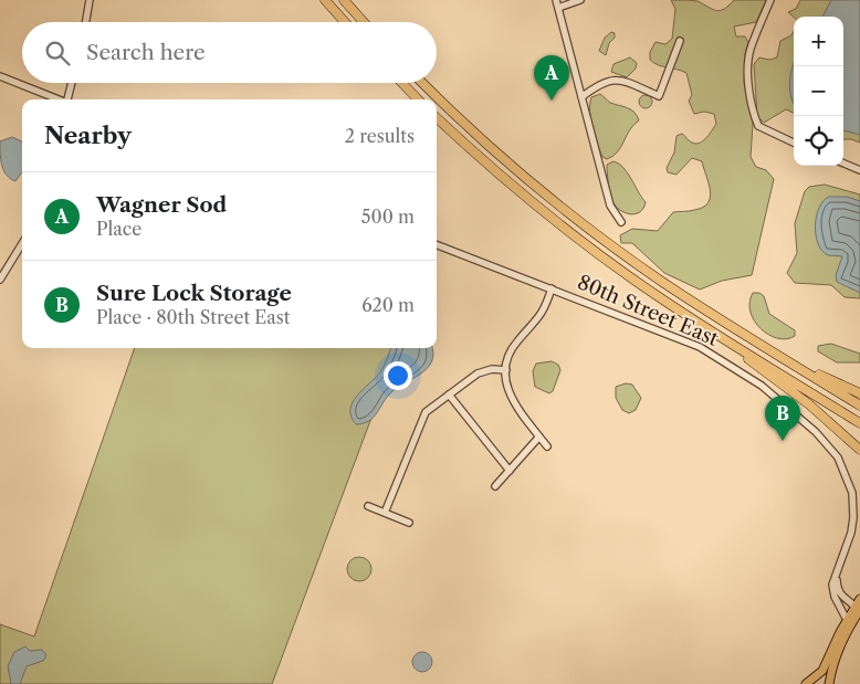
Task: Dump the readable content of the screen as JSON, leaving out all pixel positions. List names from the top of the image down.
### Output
{
  "streets": {
    "street": ["80th Street East"]
  },
  "page": {
    "map_buttons": ["+", "−"],
    "search": "Search here",
    "pins": ["A", "B"],
    "heading": ["Nearby", "2 results"],
    "list": [
      {
        "mark": "A",
        "name": "Wagner Sod",
        "note": "Place",
        "value": "500 m"
      },
      {
        "mark": "B",
        "name": "Sure Lock Storage",
        "note": "Place · 80th Street East",
        "value": "620 m"
      }
    ]
  }
}
